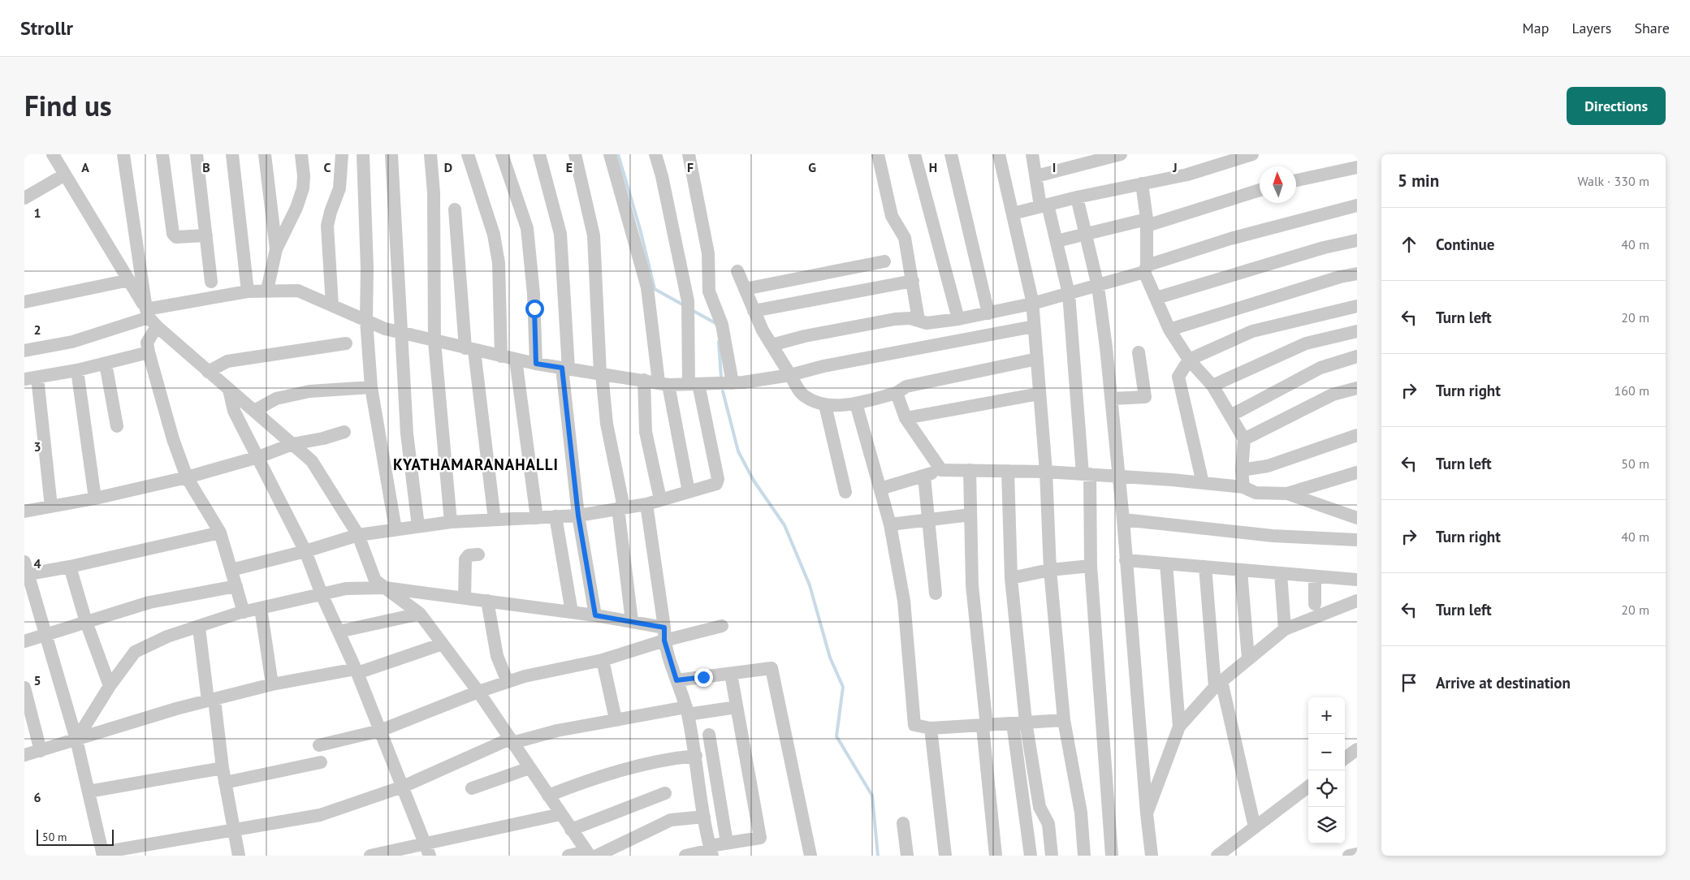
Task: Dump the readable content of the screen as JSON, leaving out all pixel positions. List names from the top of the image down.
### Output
{
  "districts": ["KYATHAMARANAHALLI"],
  "scale_bar": "50 m",
  "north": "top",
  "page": {
    "header": "Strollr",
    "nav": ["Map", "Layers", "Share"],
    "title": "Find us",
    "buttons": "Directions",
    "heading": ["5 min", "Walk · 330 m"],
    "list": [
      ["Continue", "40 m"],
      ["Turn left", "20 m"],
      ["Turn right", "160 m"],
      ["Turn left", "50 m"],
      ["Turn right", "40 m"],
      ["Turn left", "20 m"],
      "Arrive at destination"
    ],
    "map_buttons": ["+", "−"],
    "scale": "50 m"
  },
  "grid": {
    "columns": [
      "A",
      "B",
      "C",
      "D",
      "E",
      "F",
      "G",
      "H",
      "I",
      "J"
    ],
    "rows": [
      "1",
      "2",
      "3",
      "4",
      "5",
      "6"
    ]
  }
}
